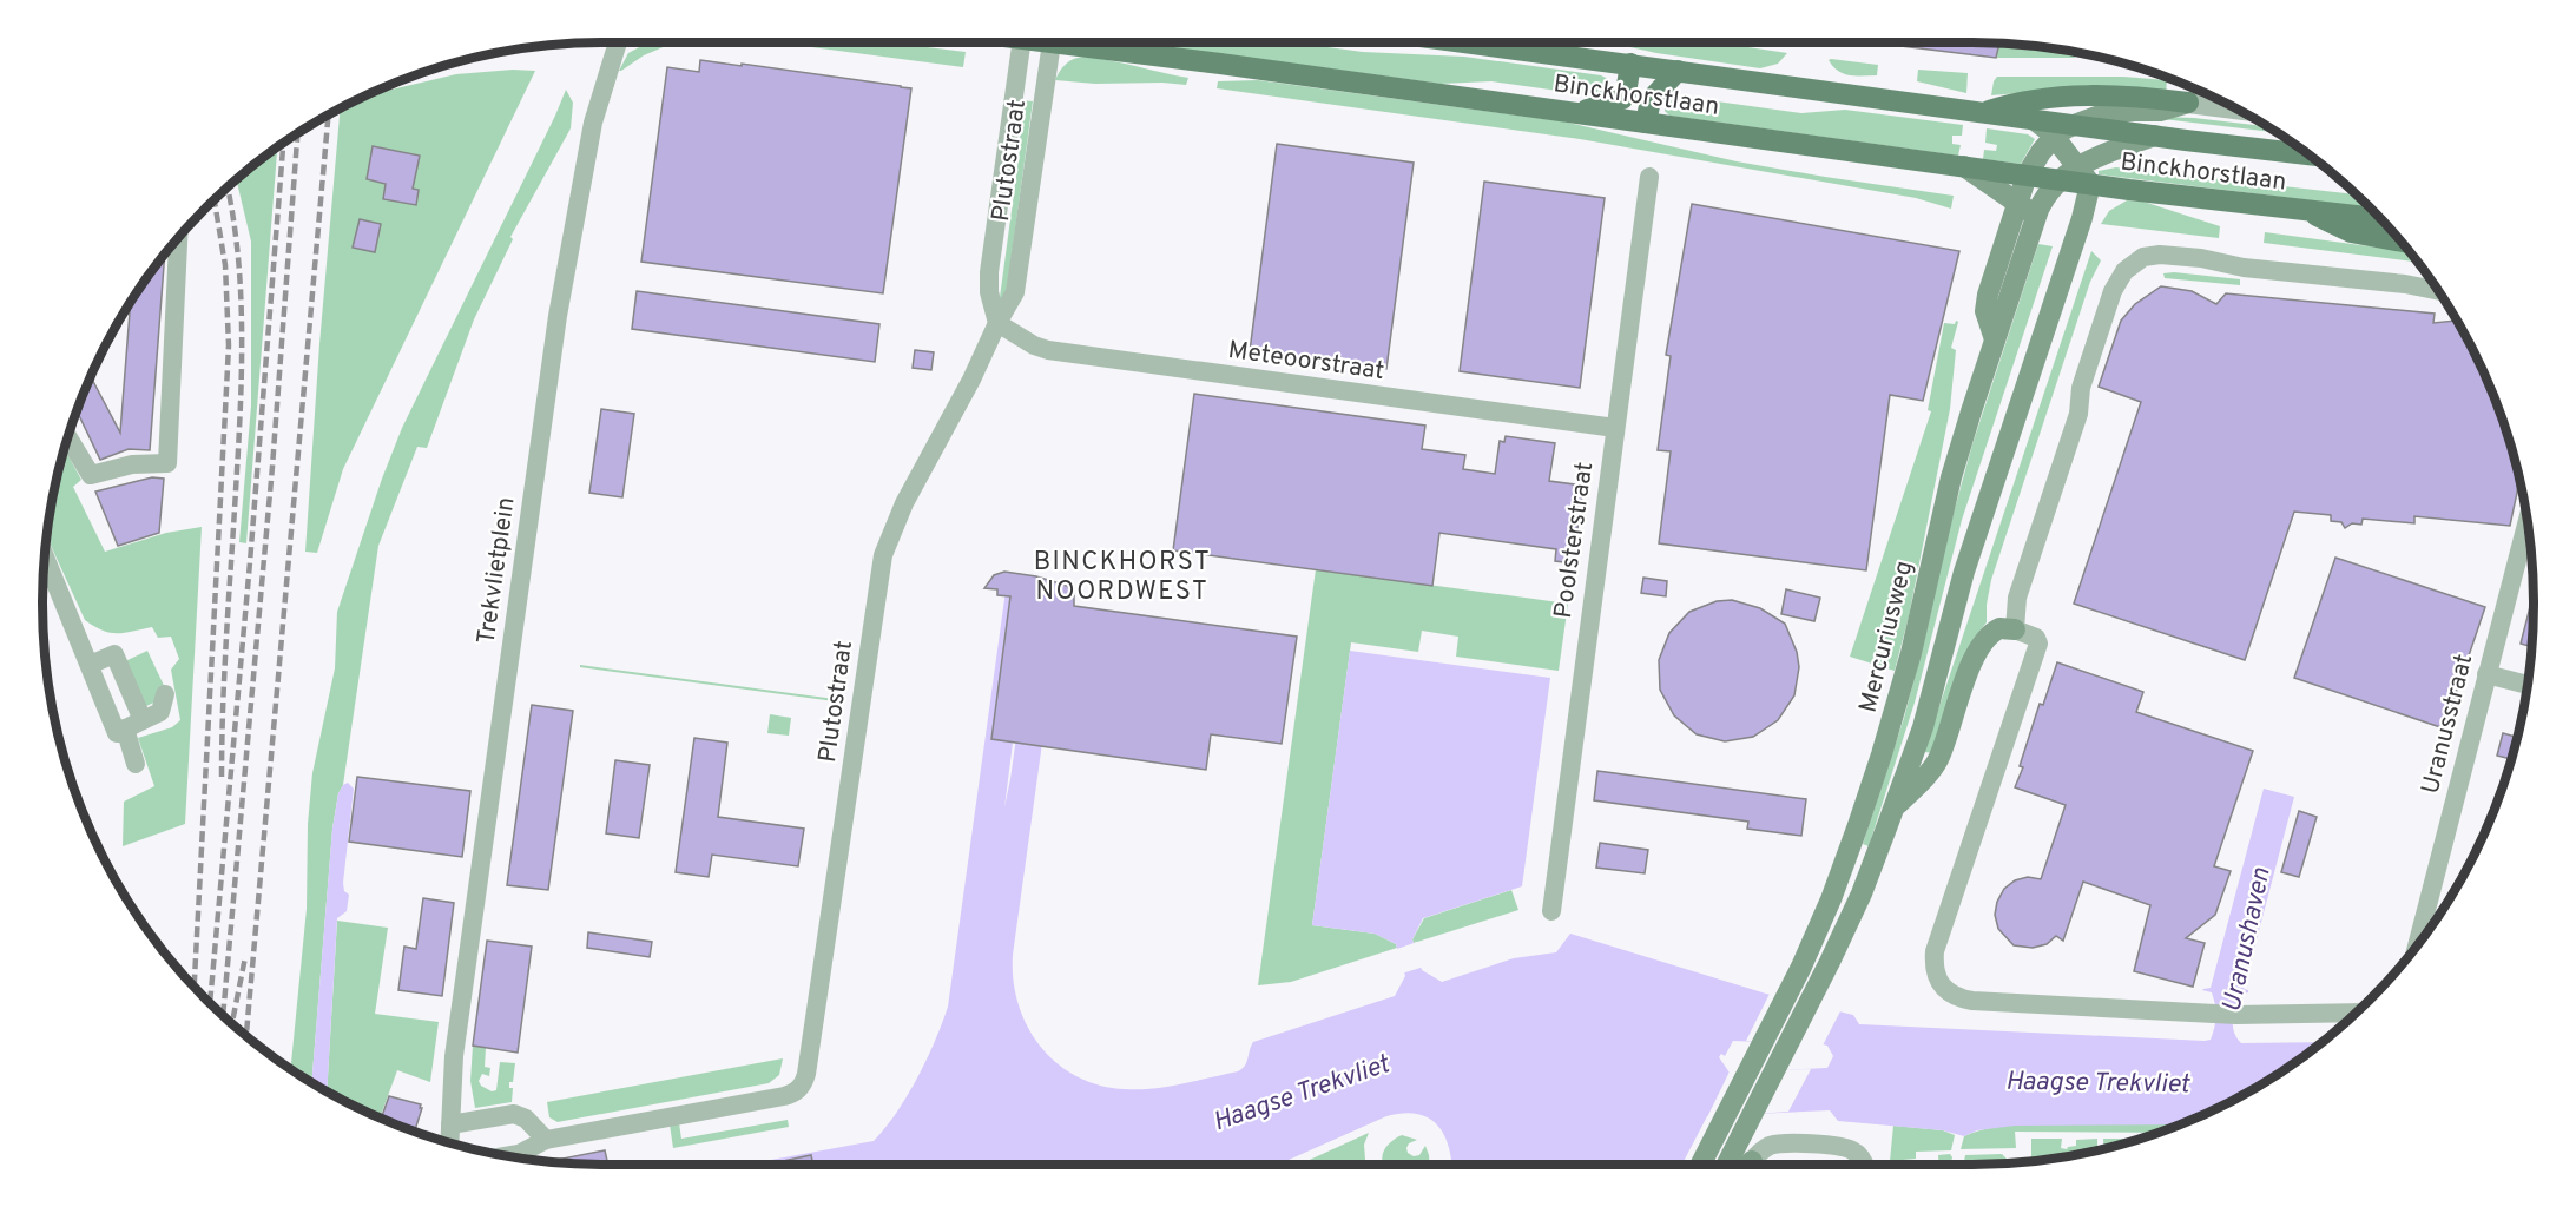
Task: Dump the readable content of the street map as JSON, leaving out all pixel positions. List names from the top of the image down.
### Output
{
  "streets": {
    "main road": ["Binckhorstlaan", "Mercuriusweg"],
    "street": [
      "Plutostraat",
      "Meteoorstraat",
      "Poolsterstraat",
      "Trekvlietplein",
      "Uranusstraat"
    ]
  },
  "crossings": [
    ["Binckhorstlaan", "Mercuriusweg"],
    ["Plutostraat", "Meteoorstraat"],
    ["Meteoorstraat", "Poolsterstraat"]
  ],
  "districts": ["BINCKHORST NOORDWEST"],
  "water": ["Uranushaven", "Haagse Trekvliet"]
}
